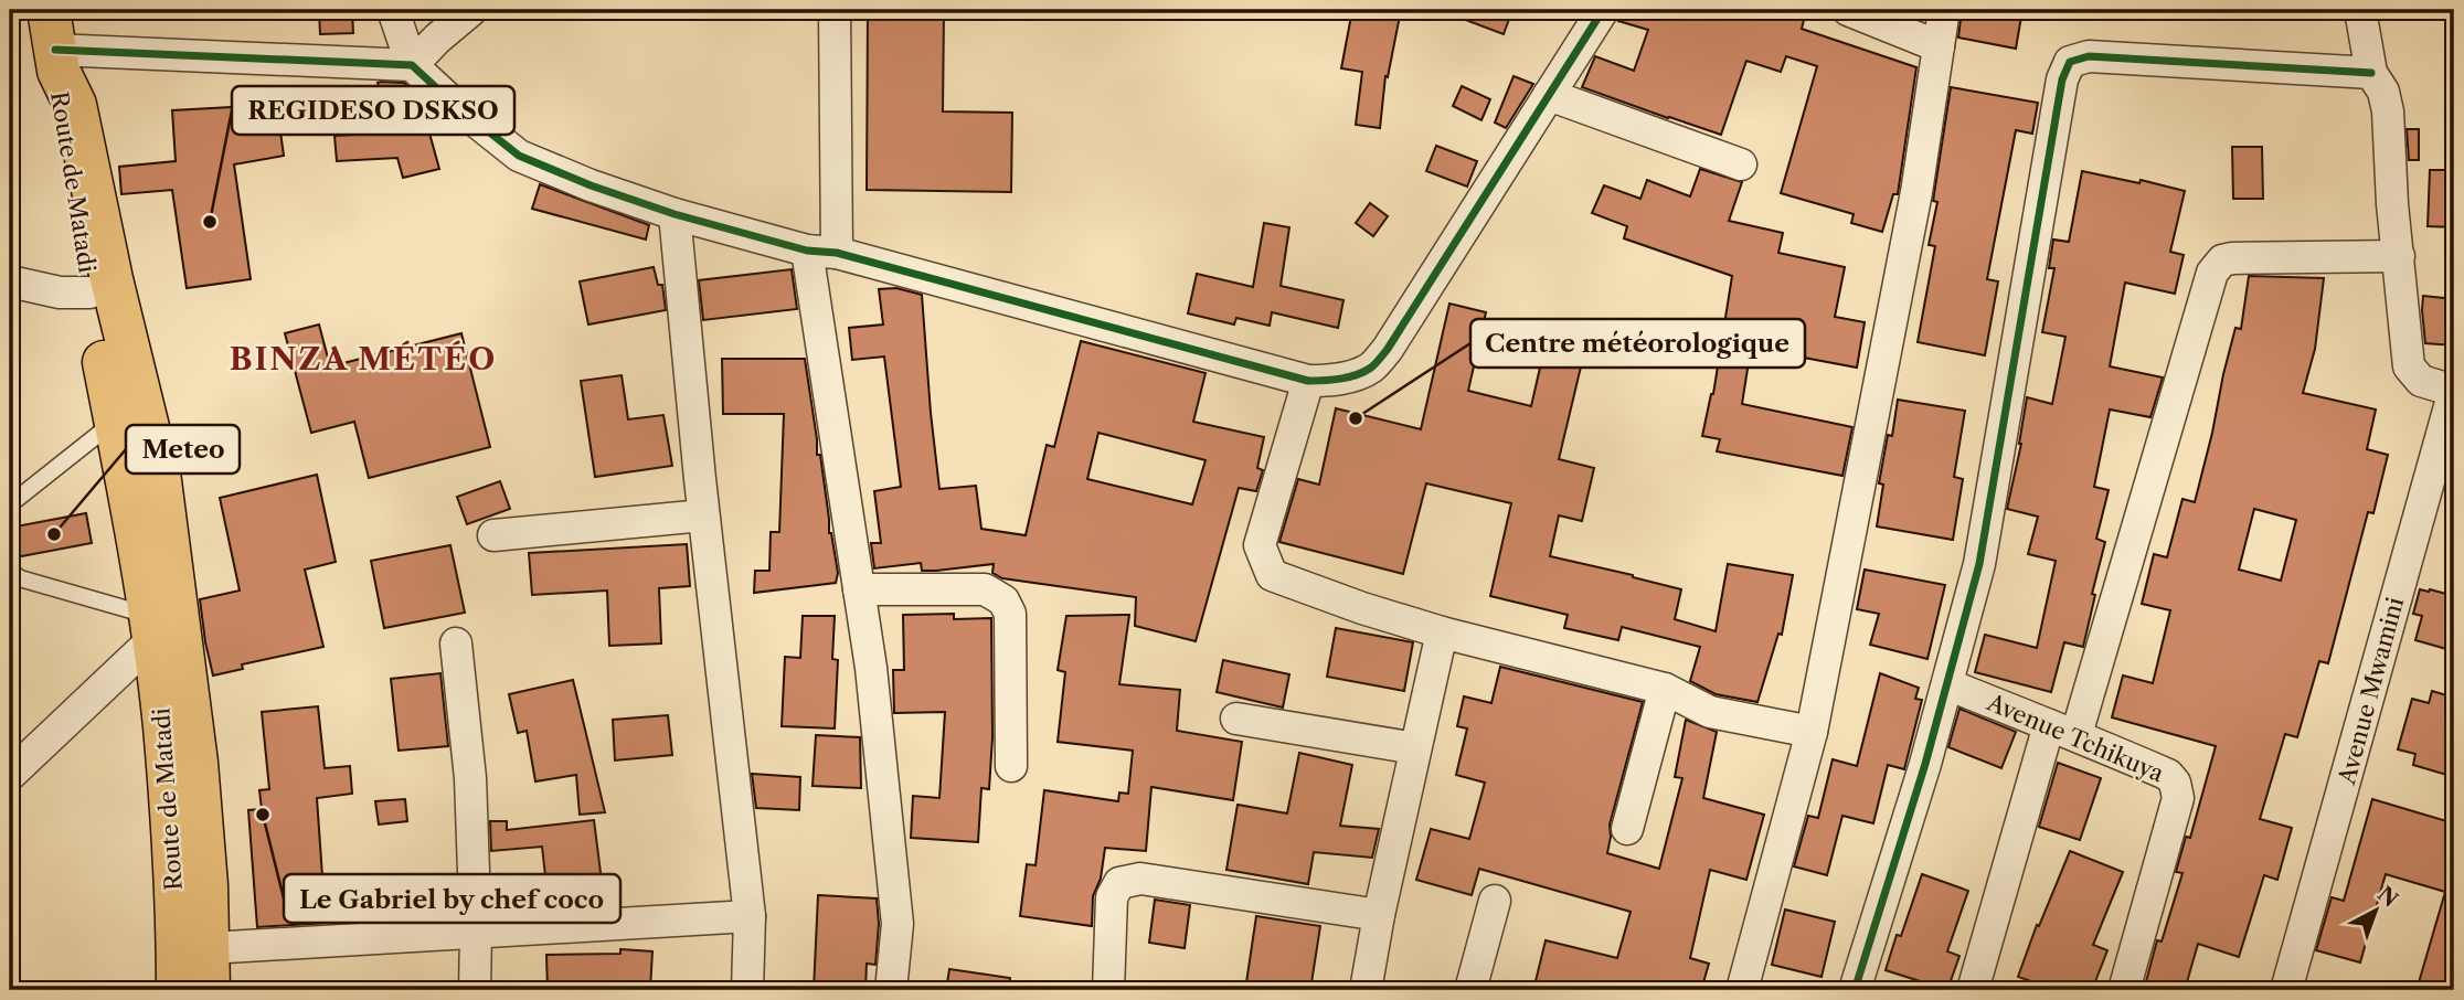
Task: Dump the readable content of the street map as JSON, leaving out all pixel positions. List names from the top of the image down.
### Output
{
  "streets": {
    "main road": ["Route de Matadi"],
    "street": ["Avenue Mwamini", "Avenue Tchikuya"]
  },
  "districts": ["BINZA MÉTÉO"],
  "places": [
    "REGIDESO DSKSO",
    "Centre météorologique",
    "Meteo",
    "Le Gabriel by chef coco"
  ],
  "north": "top right"
}
